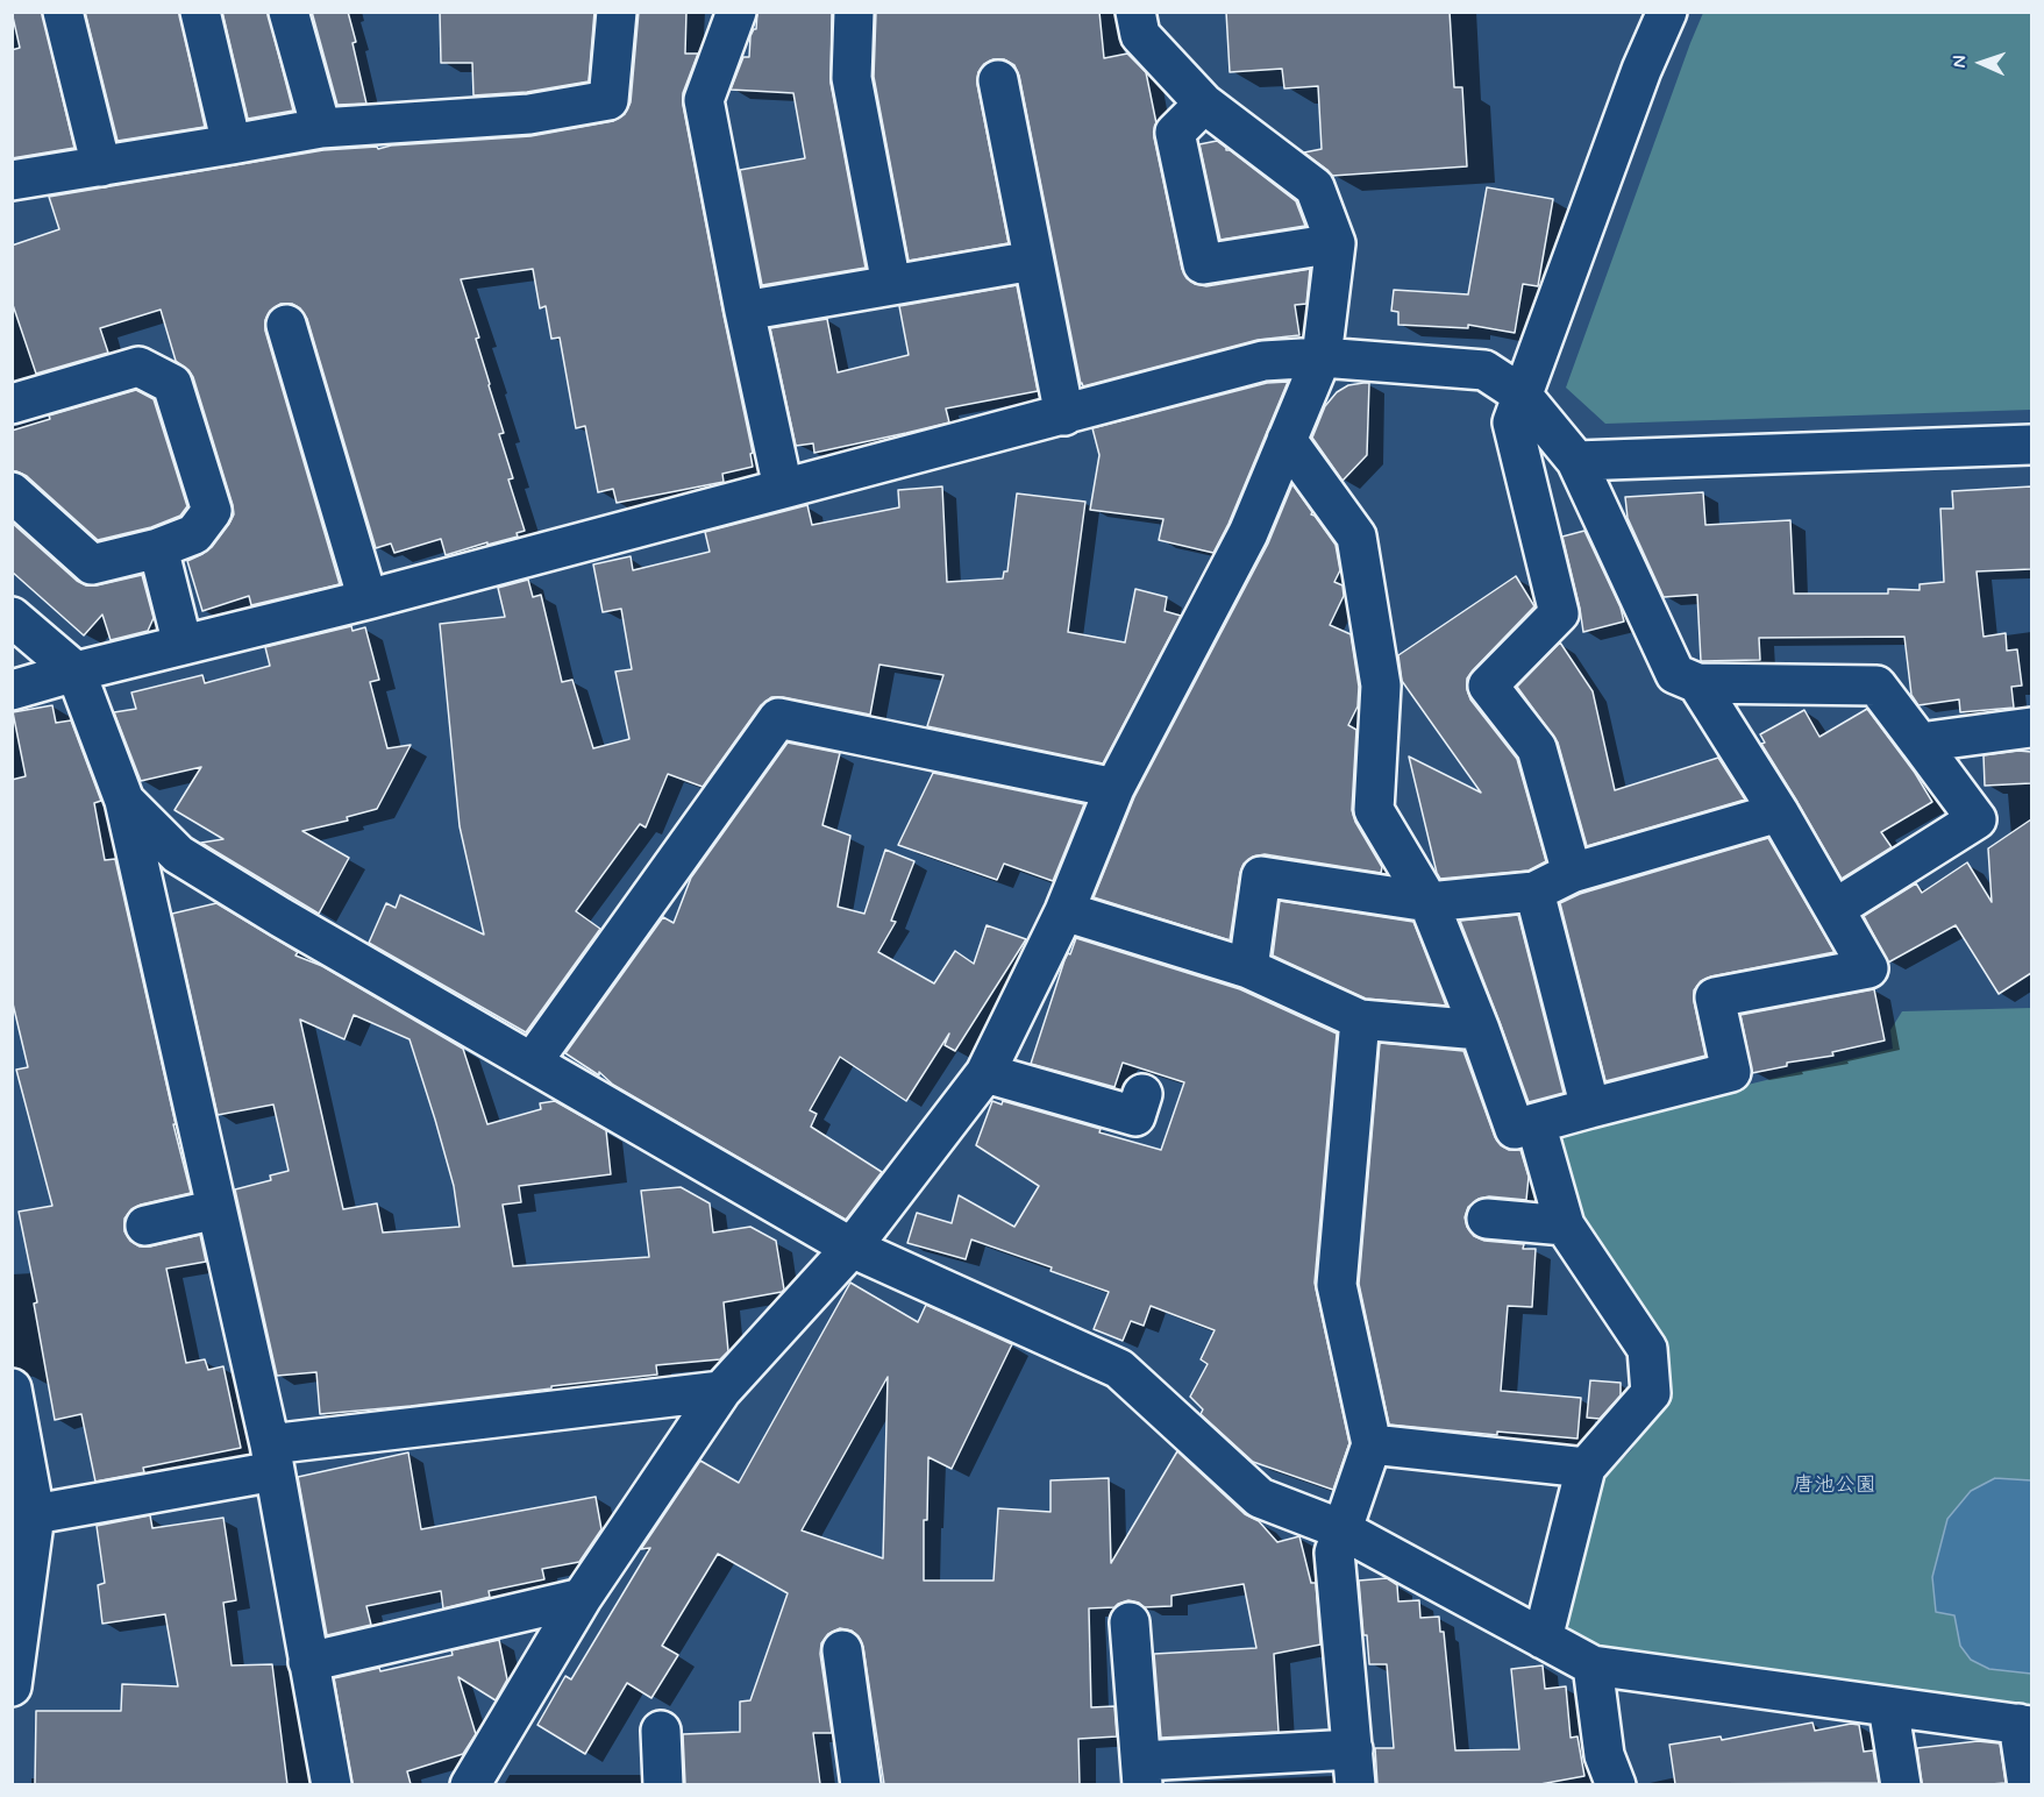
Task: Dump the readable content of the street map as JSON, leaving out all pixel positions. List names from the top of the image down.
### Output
{
  "parks": ["唐池公園"],
  "north": "left"
}
